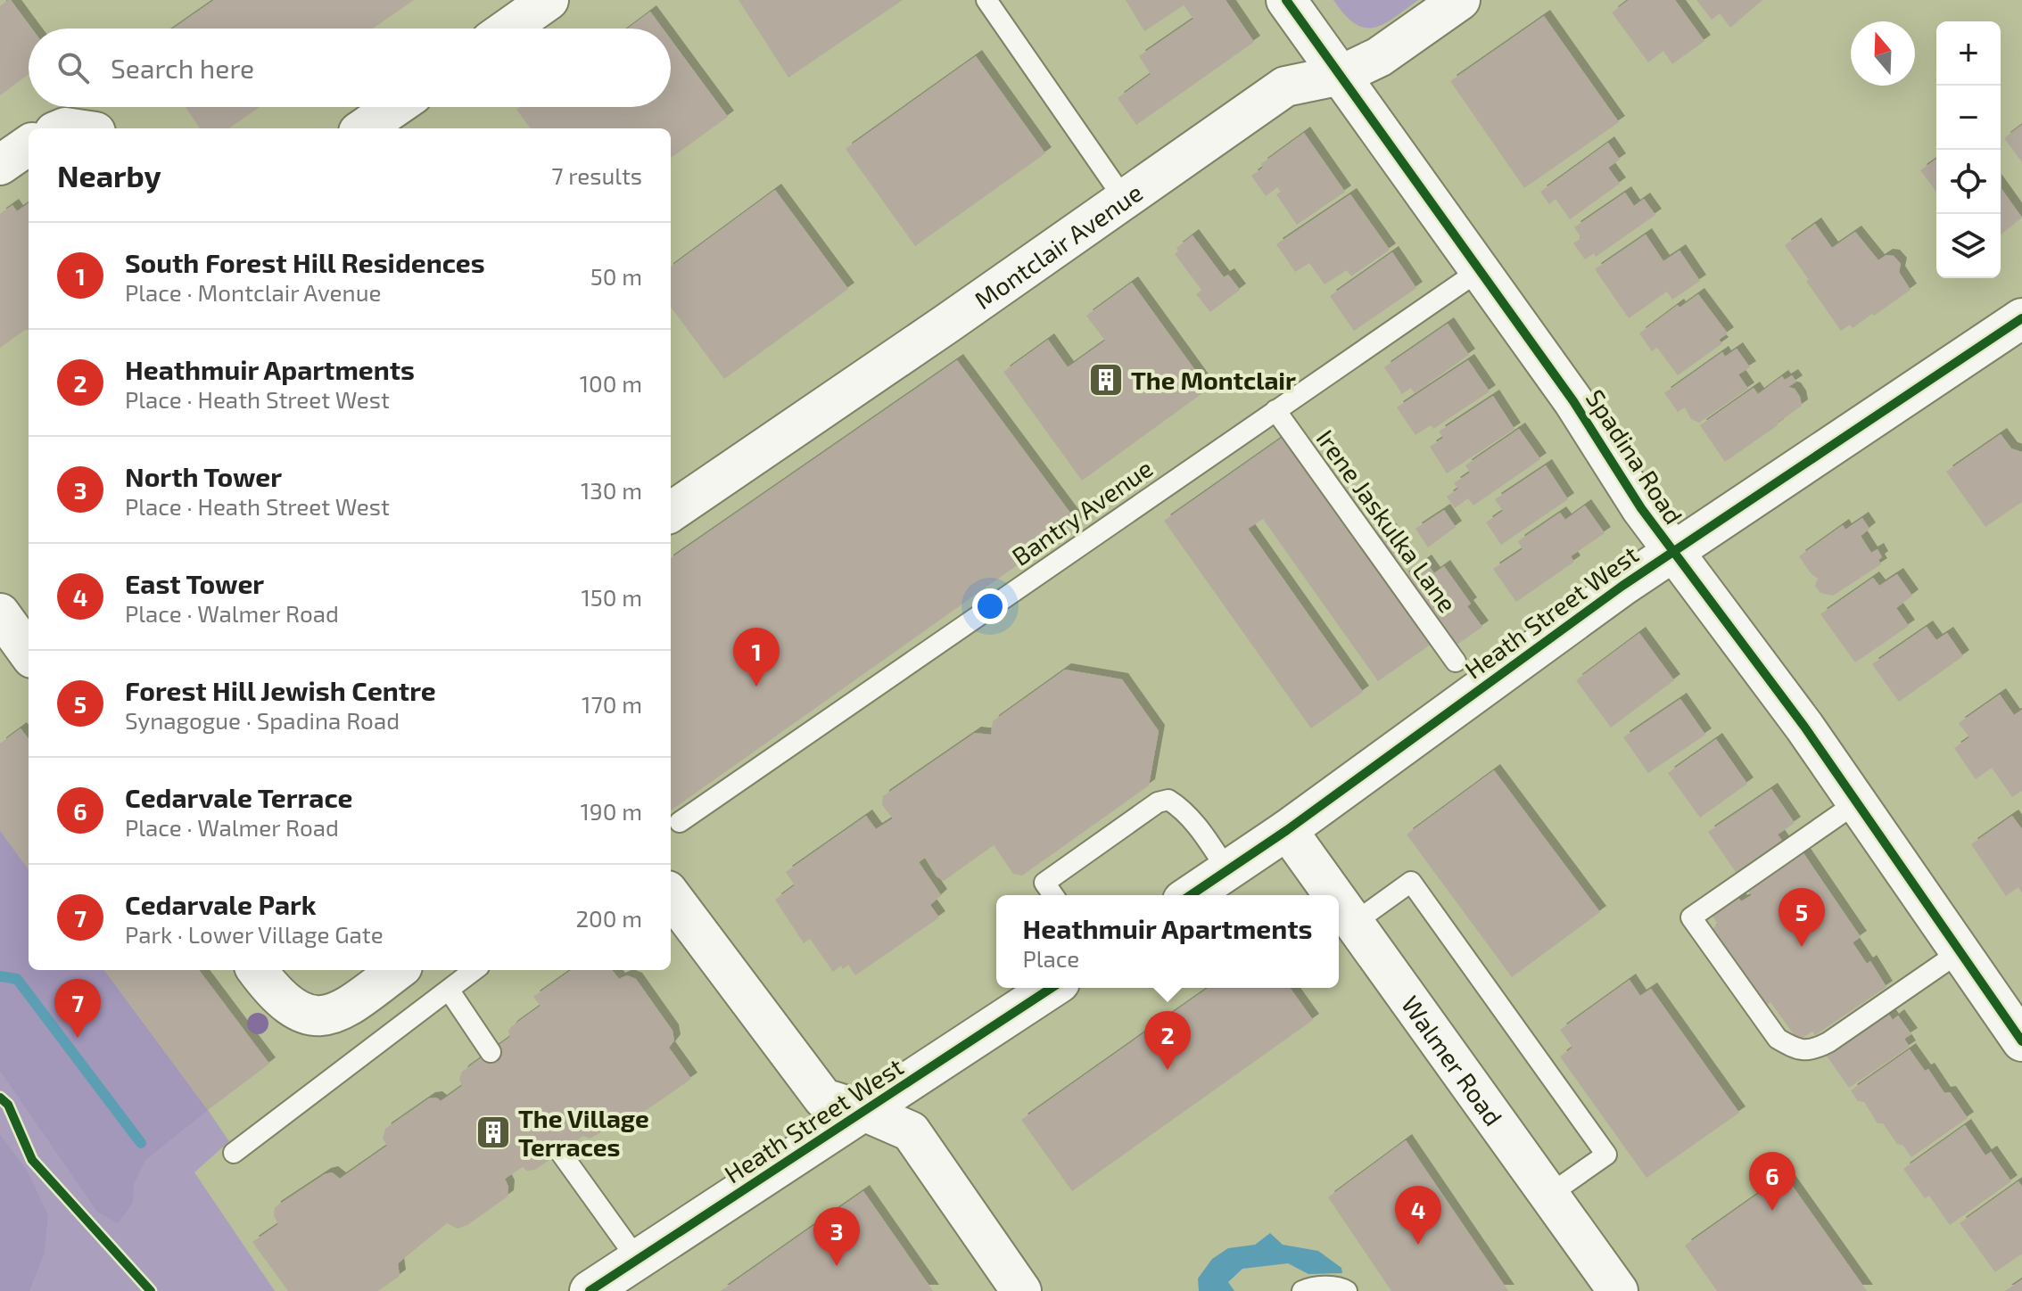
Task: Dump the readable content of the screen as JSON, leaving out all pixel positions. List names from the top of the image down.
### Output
{
  "streets": {
    "street": [
      "Montclair Avenue",
      "Spadina Road",
      "Heath Street West",
      "Walmer Road"
    ],
    "lane": ["Bantry Avenue", "Irene Jaskulka Lane"]
  },
  "crossings": [
    ["Montclair Avenue", "Spadina Road"],
    ["Spadina Road", "Bantry Avenue"],
    ["Spadina Road", "Heath Street West"],
    ["Bantry Avenue", "Irene Jaskulka Lane"],
    ["Heath Street West", "Walmer Road"]
  ],
  "places": {
    "building": ["The Montclair", "The Village Terraces"]
  },
  "north": "top",
  "page": {
    "map_buttons": ["+", "−"],
    "search": "Search here",
    "heading": ["Nearby", "7 results"],
    "list": [
      {
        "mark": "1",
        "name": "South Forest Hill Residences",
        "note": "Place · Montclair Avenue",
        "value": "50 m"
      },
      {
        "mark": "2",
        "name": "Heathmuir Apartments",
        "note": "Place · Heath Street West",
        "value": "100 m"
      },
      {
        "mark": "3",
        "name": "North Tower",
        "note": "Place · Heath Street West",
        "value": "130 m"
      },
      {
        "mark": "4",
        "name": "East Tower",
        "note": "Place · Walmer Road",
        "value": "150 m"
      },
      {
        "mark": "5",
        "name": "Forest Hill Jewish Centre",
        "note": "Synagogue · Spadina Road",
        "value": "170 m"
      },
      {
        "mark": "6",
        "name": "Cedarvale Terrace",
        "note": "Place · Walmer Road",
        "value": "190 m"
      },
      {
        "mark": "7",
        "name": "Cedarvale Park",
        "note": "Park · Lower Village Gate",
        "value": "200 m"
      }
    ],
    "pins": [
      "1",
      "5",
      "7",
      "2",
      "6",
      "4",
      "3"
    ],
    "popup": ["Heathmuir Apartments", "Place"]
  }
}
